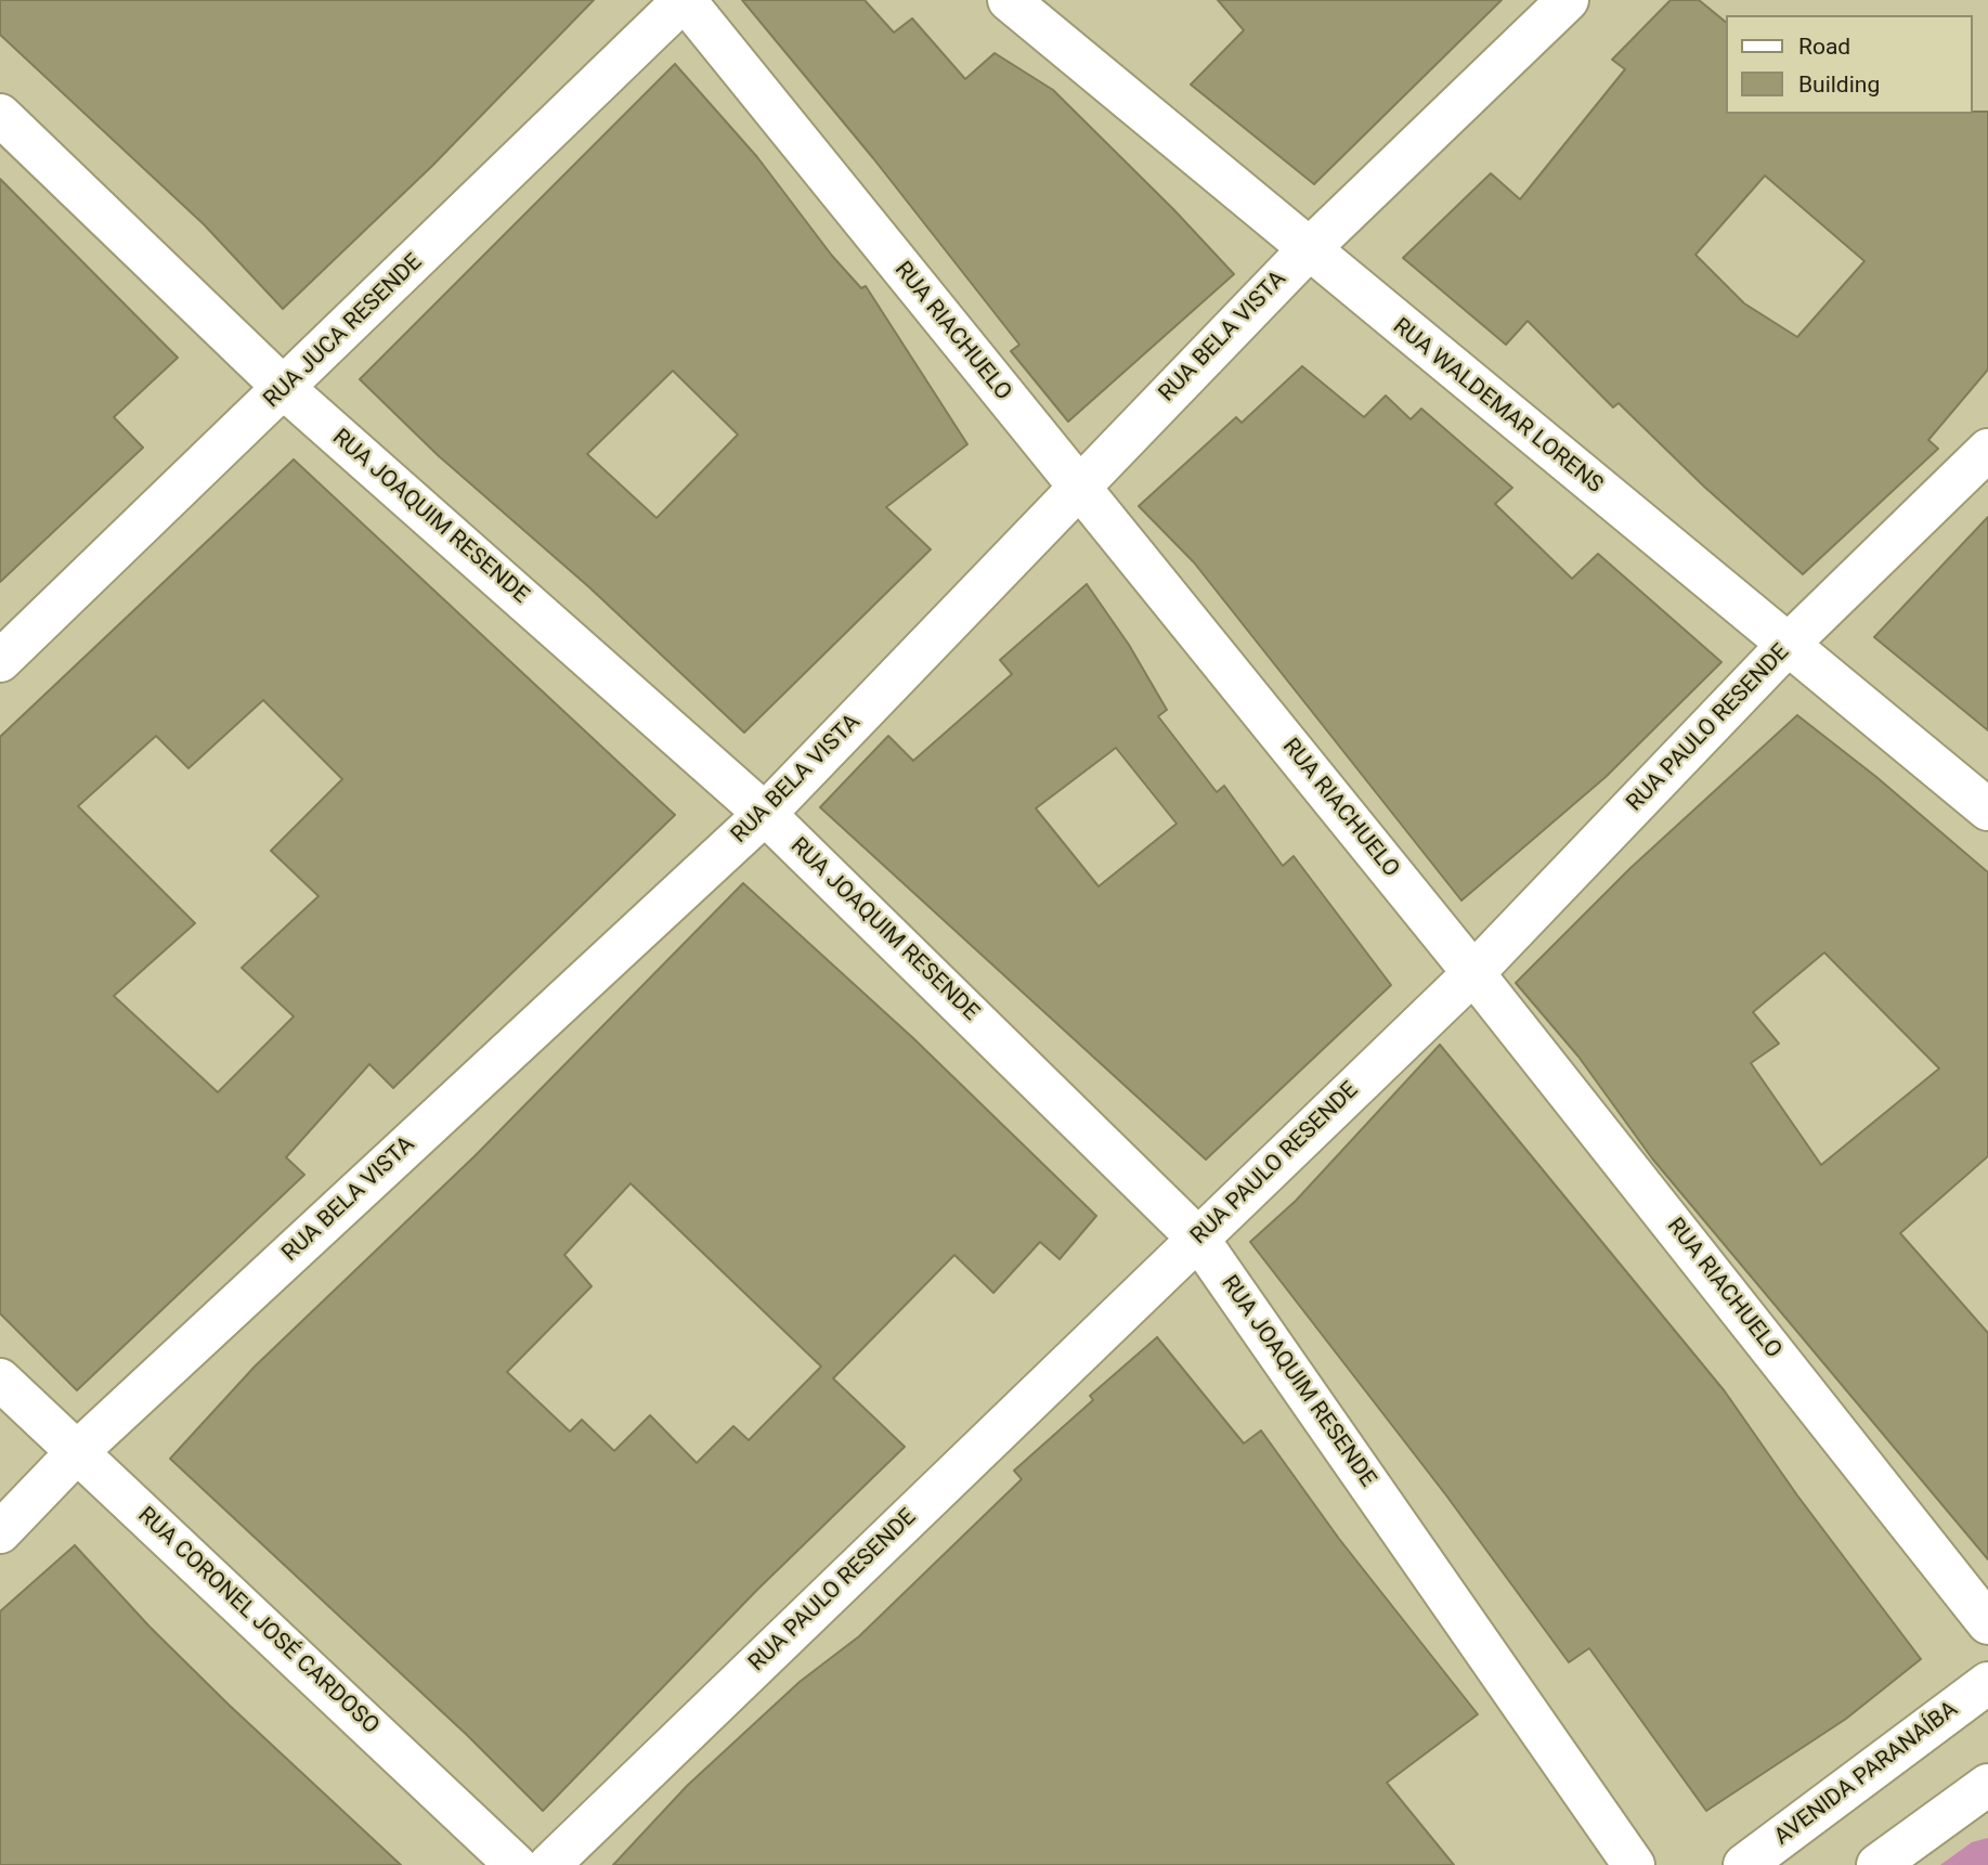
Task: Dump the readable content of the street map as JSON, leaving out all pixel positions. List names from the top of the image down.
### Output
{
  "streets": {
    "street": [
      "RUA JUCA RESENDE",
      "RUA RIACHUELO",
      "RUA BELA VISTA",
      "RUA WALDEMAR LORENS",
      "RUA JOAQUIM RESENDE",
      "RUA PAULO RESENDE",
      "RUA CORONEL JOSÉ CARDOSO",
      "AVENIDA PARANAÍBA"
    ]
  },
  "crossings": [
    ["RUA JUCA RESENDE", "RUA RIACHUELO"],
    ["RUA JUCA RESENDE", "RUA JOAQUIM RESENDE"],
    ["RUA RIACHUELO", "RUA BELA VISTA"],
    ["RUA RIACHUELO", "RUA PAULO RESENDE"],
    ["RUA BELA VISTA", "RUA WALDEMAR LORENS"],
    ["RUA BELA VISTA", "RUA JOAQUIM RESENDE"],
    ["RUA BELA VISTA", "RUA CORONEL JOSÉ CARDOSO"],
    ["RUA WALDEMAR LORENS", "RUA PAULO RESENDE"],
    ["RUA JOAQUIM RESENDE", "RUA PAULO RESENDE"]
  ],
  "legend": ["Road", "Building"]
}
